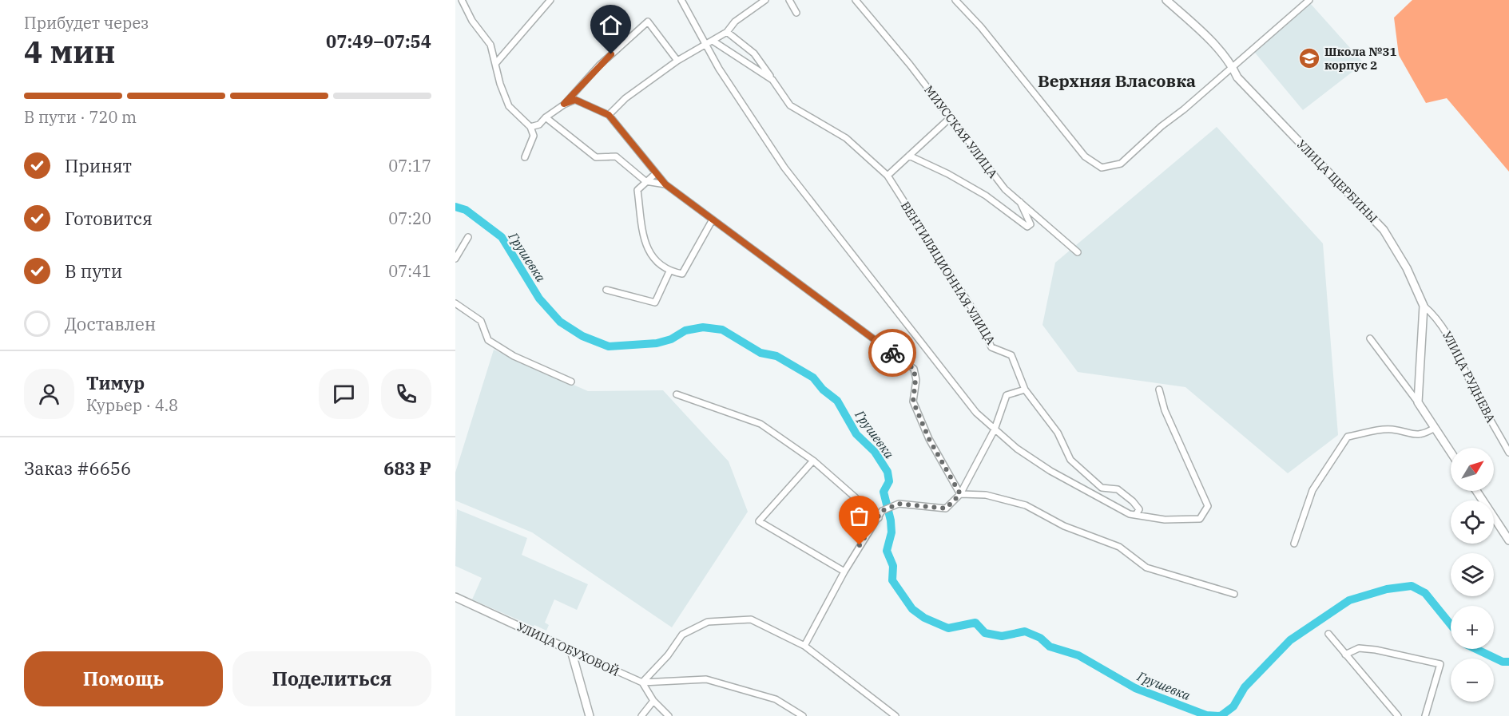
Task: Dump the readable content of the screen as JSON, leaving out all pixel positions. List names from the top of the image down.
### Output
{
  "streets": {
    "street": [
      "МИУССКАЯ УЛИЦА",
      "УЛИЦА ЩЕРБИНЫ",
      "ВЕНТИЛЯЦИОННАЯ УЛИЦА",
      "УЛИЦА РУДНЕВА",
      "УЛИЦА ОБУХОВОЙ"
    ]
  },
  "crossings": [
    ["УЛИЦА ЩЕРБИНЫ", "УЛИЦА РУДНЕВА"]
  ],
  "districts": ["Верхняя Власовка"],
  "water": ["Грушевка"],
  "places": {
    "school or university": ["Школа №31 корпус 2"]
  },
  "north": "top right",
  "page": {
    "heading": ["4 мин", "Прибудет через", "07:49–07:54"],
    "panel": [
      "Тимур",
      "Курьер · 4.8",
      "Заказ #6656",
      "683 ₽"
    ],
    "bar": "В пути · 720 m",
    "list": [
      ["Принят", "07:17"],
      ["Готовится", "07:20"],
      ["В пути", "07:41"],
      "Доставлен"
    ],
    "map_buttons": ["+", "−"],
    "buttons": ["Помощь", "Поделиться"]
  }
}
